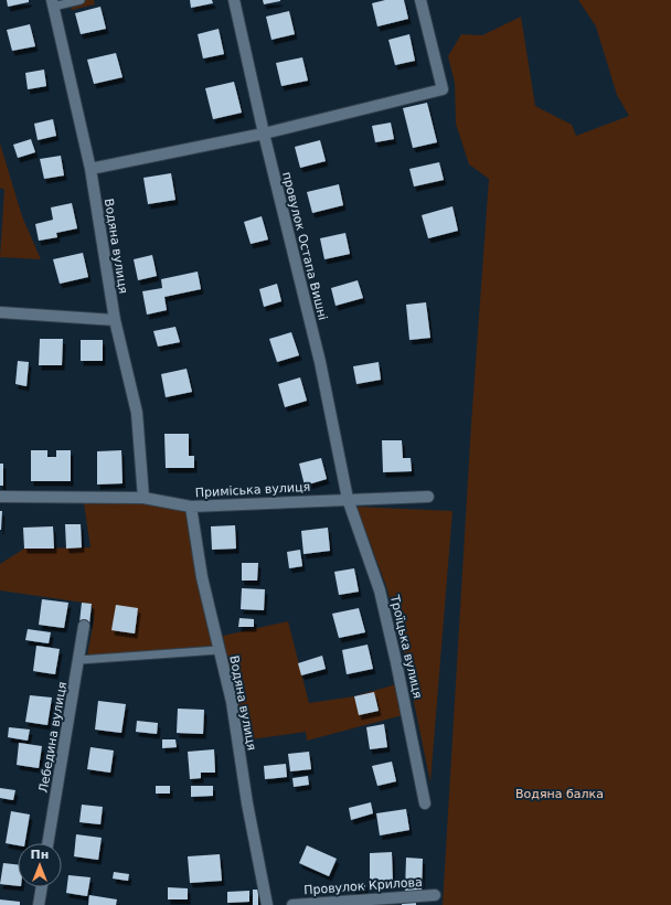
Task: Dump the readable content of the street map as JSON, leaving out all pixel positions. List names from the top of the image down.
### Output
{
  "streets": {
    "street": [
      "Водяна вулиця",
      "провулок Остапа Вишні",
      "Приміська вулиця",
      "Троїцька вулиця",
      "Лебедина вулиця",
      "Провулок Крилова"
    ]
  },
  "crossings": [
    ["Водяна вулиця", "Приміська вулиця"],
    ["провулок Остапа Вишні", "Приміська вулиця"],
    ["провулок Остапа Вишні", "Троїцька вулиця"],
    ["Приміська вулиця", "Троїцька вулиця"]
  ],
  "parks": ["Водяна балка"],
  "north": "top"
}
